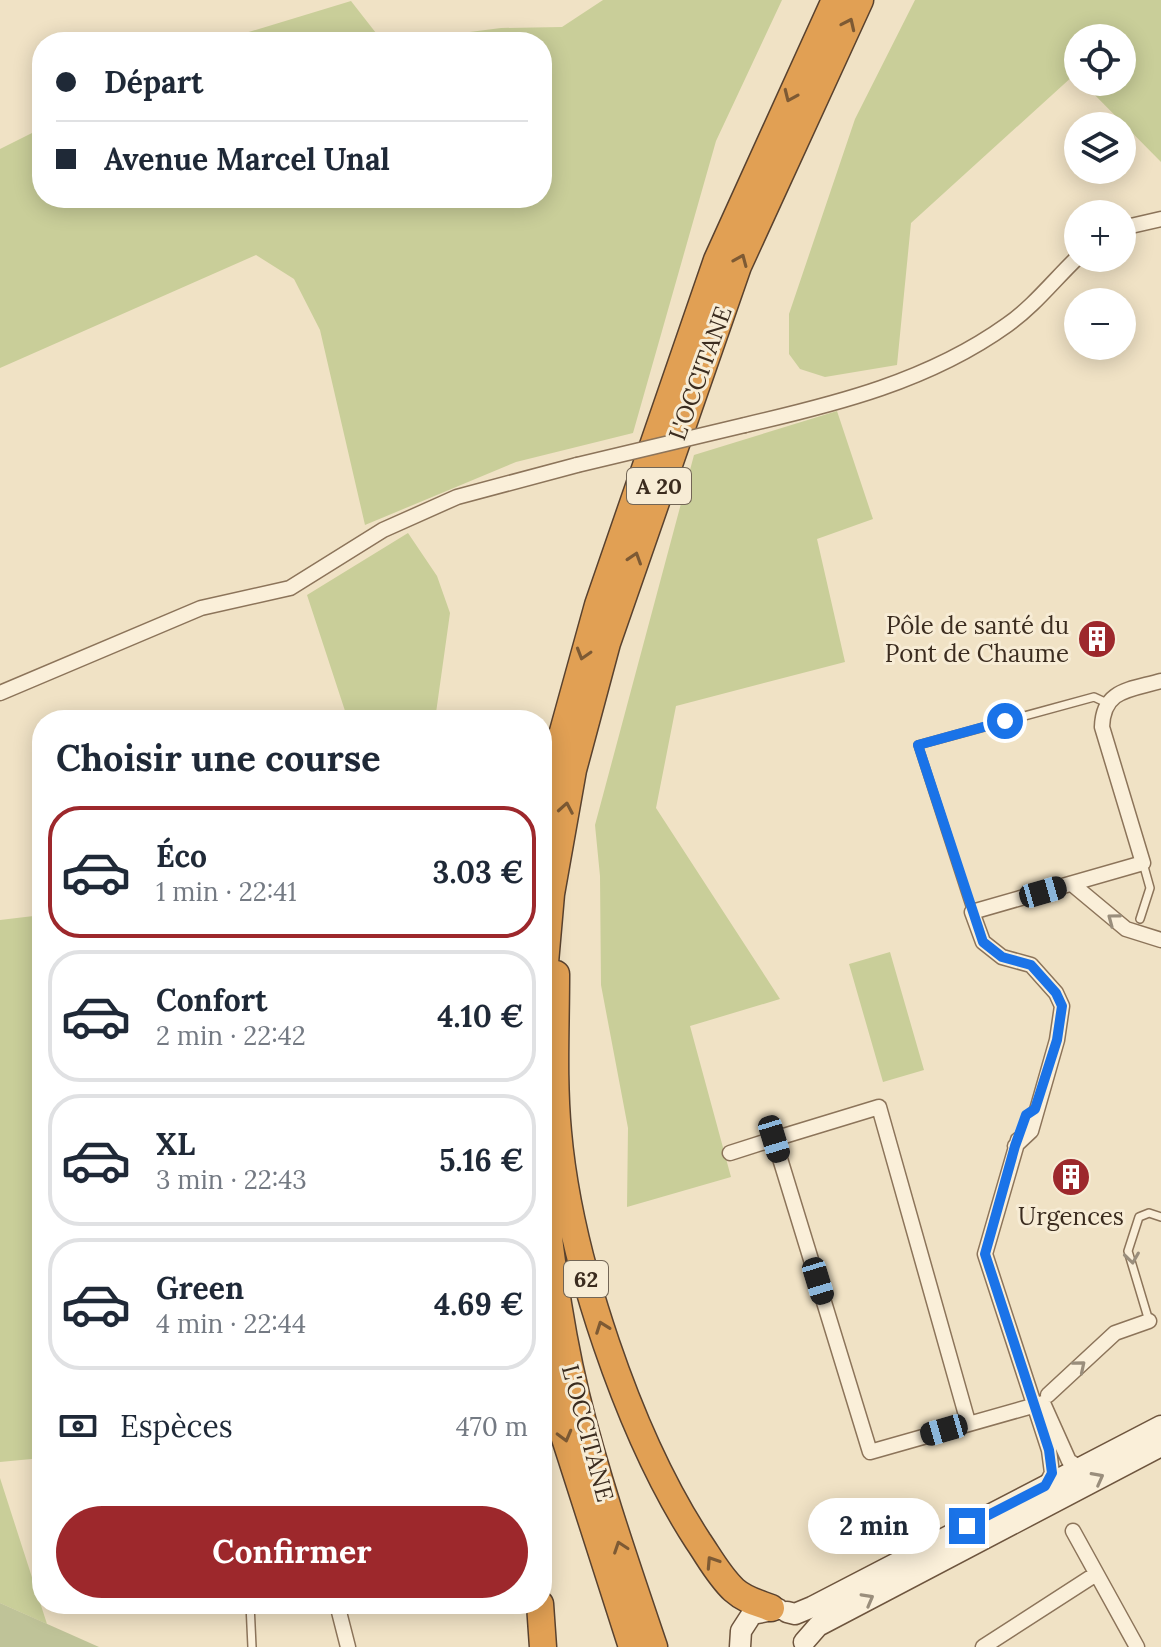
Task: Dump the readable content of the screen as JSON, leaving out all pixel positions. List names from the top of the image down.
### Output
{
  "streets": {
    "highway": ["L'OCCITANE", "A 20", "62"]
  },
  "places": {
    "building": ["Pôle de santé du Pont de Chaume", "Urgences"]
  },
  "page": {
    "map_buttons": ["+", "−"],
    "banner": ["Départ", "Avenue Marcel Unal"],
    "heading": "Choisir une course",
    "list": [
      {
        "name": "Éco",
        "note": "1 min · 22:41",
        "value": "3.03 €"
      },
      {
        "name": "Confort",
        "note": "2 min · 22:42",
        "value": "4.10 €"
      },
      {
        "name": "XL",
        "note": "3 min · 22:43",
        "value": "5.16 €"
      },
      {
        "name": "Green",
        "note": "4 min · 22:44",
        "value": "4.69 €"
      }
    ],
    "pay": ["Espèces", "470 m"],
    "buttons": "Confirmer",
    "bubble": "2 min"
  }
}
